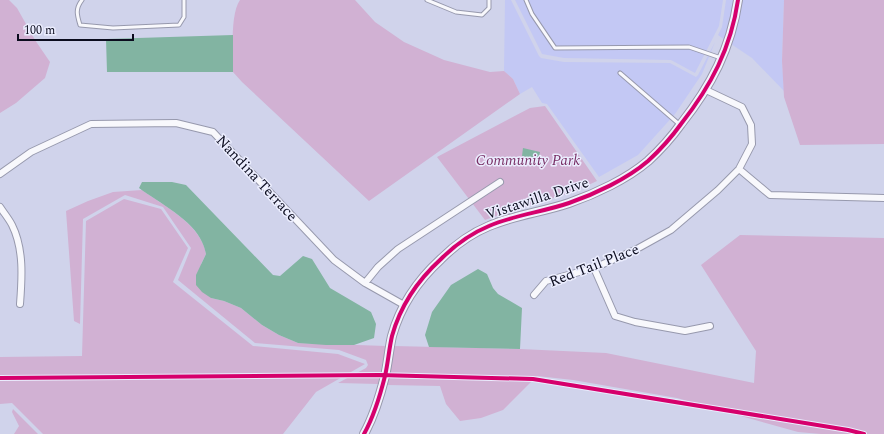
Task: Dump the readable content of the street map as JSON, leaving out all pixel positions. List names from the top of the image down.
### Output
{
  "streets": {
    "street": ["Nandina Terrace", "Vistawilla Drive", "Red Tail Place"]
  },
  "crossings": [
    ["Nandina Terrace", "Vistawilla Drive"],
    ["Vistawilla Drive", "Red Tail Place"]
  ],
  "parks": ["Community Park"],
  "scale_bar": "100 m"
}
